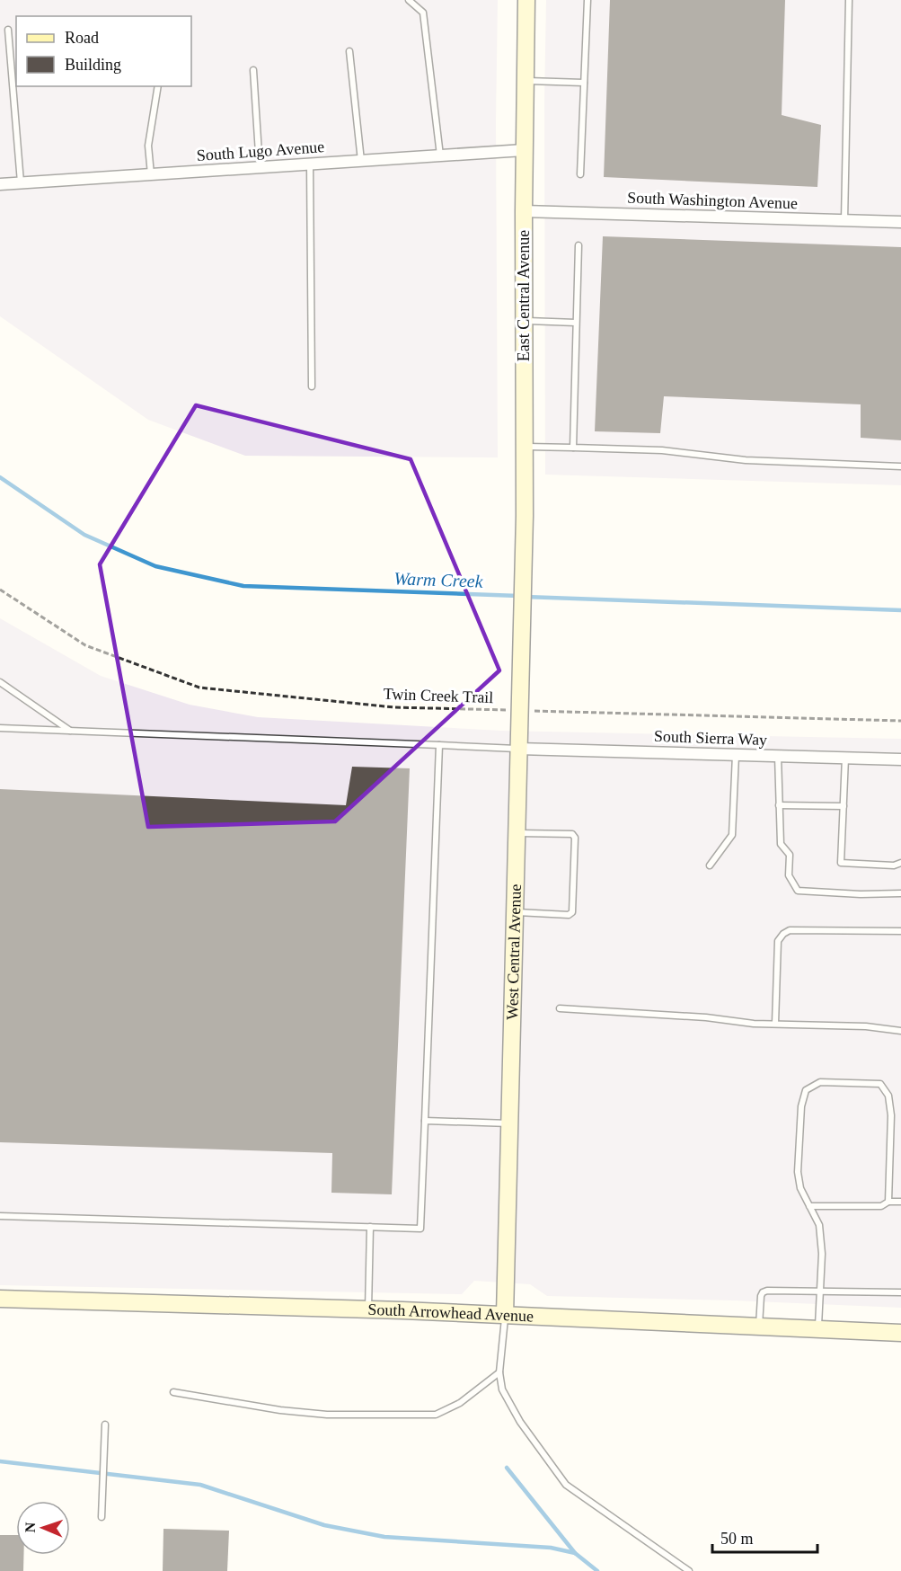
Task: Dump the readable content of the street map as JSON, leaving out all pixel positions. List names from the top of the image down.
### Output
{
  "streets": {
    "street": [
      "South Lugo Avenue",
      "South Washington Avenue",
      "East Central Avenue",
      "South Sierra Way",
      "West Central Avenue",
      "South Arrowhead Avenue"
    ],
    "path": ["Twin Creek Trail"]
  },
  "crossings": [
    ["South Lugo Avenue", "East Central Avenue"],
    ["South Washington Avenue", "East Central Avenue"],
    ["East Central Avenue", "West Central Avenue"],
    ["Twin Creek Trail", "West Central Avenue"],
    ["South Sierra Way", "West Central Avenue"],
    ["West Central Avenue", "South Arrowhead Avenue"]
  ],
  "water": ["Warm Creek"],
  "legend": ["Road", "Building"],
  "scale_bar": "50 m",
  "north": "left"
}
